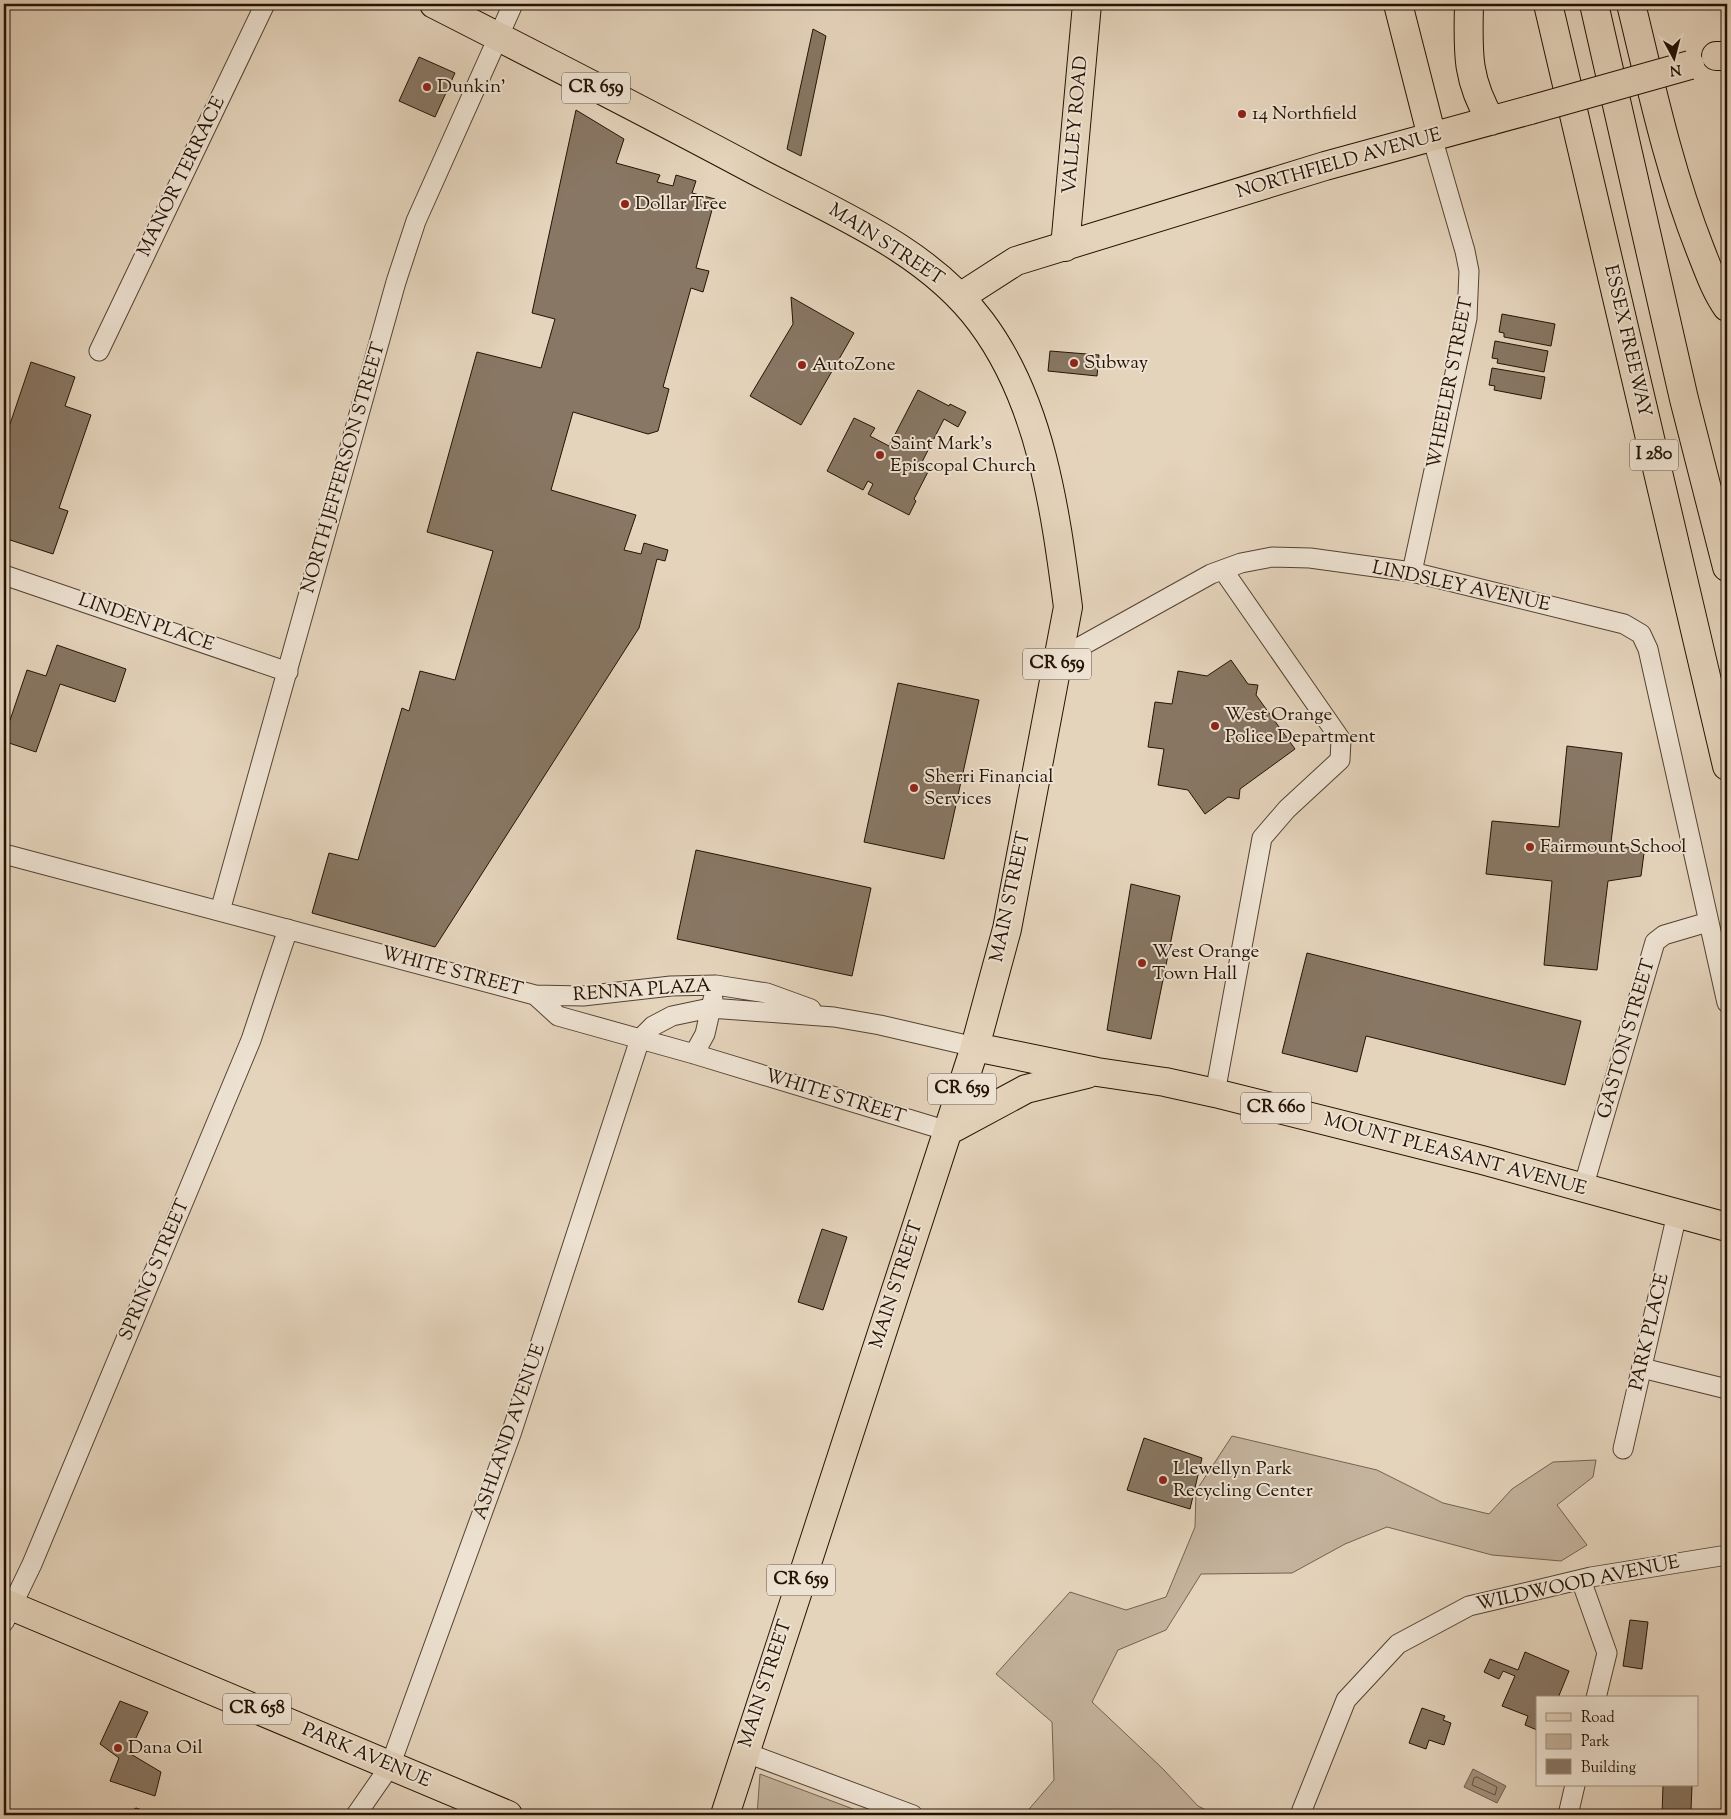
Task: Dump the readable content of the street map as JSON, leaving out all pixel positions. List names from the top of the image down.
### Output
{
  "streets": {
    "main road": [
      "CR 659",
      "VALLEY ROAD",
      "NORTHFIELD AVENUE",
      "MAIN STREET",
      "ESSEX FREEWAY",
      "I 280",
      "CR 660",
      "MOUNT PLEASANT AVENUE",
      "CR 658",
      "PARK AVENUE"
    ],
    "street": [
      "MANOR TERRACE",
      "WHEELER STREET",
      "NORTH JEFFERSON STREET",
      "LINDSLEY AVENUE",
      "LINDEN PLACE",
      "WHITE STREET",
      "RENNA PLAZA",
      "GASTON STREET",
      "SPRING STREET",
      "PARK PLACE",
      "ASHLAND AVENUE",
      "WILDWOOD AVENUE"
    ]
  },
  "crossings": [
    ["VALLEY ROAD", "NORTHFIELD AVENUE"],
    ["NORTHFIELD AVENUE", "MAIN STREET"],
    ["NORTHFIELD AVENUE", "WHEELER STREET"],
    ["MAIN STREET", "NORTH JEFFERSON STREET"],
    ["MAIN STREET", "LINDSLEY AVENUE"],
    ["MAIN STREET", "WHITE STREET"],
    ["MAIN STREET", "RENNA PLAZA"],
    ["MAIN STREET", "MOUNT PLEASANT AVENUE"],
    ["WHEELER STREET", "LINDSLEY AVENUE"],
    ["NORTH JEFFERSON STREET", "LINDEN PLACE"],
    ["NORTH JEFFERSON STREET", "WHITE STREET"],
    ["LINDSLEY AVENUE", "GASTON STREET"],
    ["WHITE STREET", "RENNA PLAZA"],
    ["WHITE STREET", "SPRING STREET"],
    ["WHITE STREET", "ASHLAND AVENUE"],
    ["RENNA PLAZA", "MOUNT PLEASANT AVENUE"],
    ["RENNA PLAZA", "ASHLAND AVENUE"],
    ["GASTON STREET", "MOUNT PLEASANT AVENUE"],
    ["MOUNT PLEASANT AVENUE", "PARK PLACE"],
    ["SPRING STREET", "PARK AVENUE"],
    ["ASHLAND AVENUE", "PARK AVENUE"]
  ],
  "places": [
    "Dunkin'",
    "14 Northfield",
    "Dollar Tree",
    "Subway",
    "AutoZone",
    "Saint Mark's Episcopal Church",
    "West Orange Police Department",
    "Sherri Financial Services",
    "Fairmount School",
    "West Orange Town Hall",
    "Llewellyn Park Recycling Center",
    "Dana Oil"
  ],
  "legend": ["Road", "Park", "Building"],
  "north": "bottom"
}
